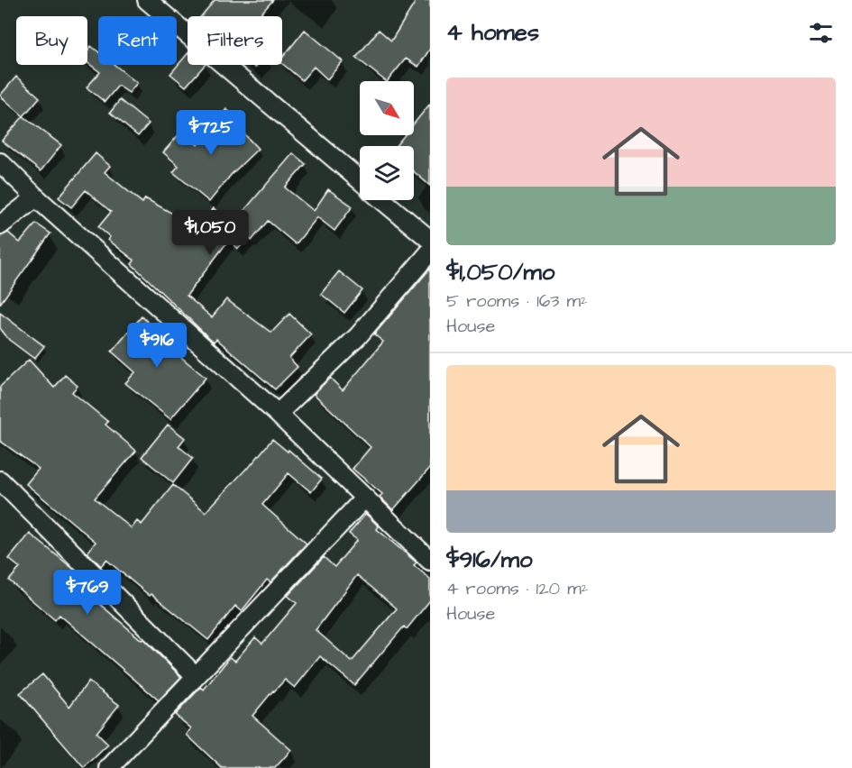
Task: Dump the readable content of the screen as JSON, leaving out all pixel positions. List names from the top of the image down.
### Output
{
  "north": "bottom right",
  "page": {
    "heading": "4 homes",
    "chip": ["Buy", "Rent", "Filters"],
    "list": [
      {
        "name": "$1,050/mo",
        "note": "5 rooms · 163 m² · House"
      },
      {
        "name": "$916/mo",
        "note": "4 rooms · 120 m² · House"
      }
    ],
    "price": [
      "$725",
      "$1,050",
      "$916",
      "$769"
    ]
  }
}
